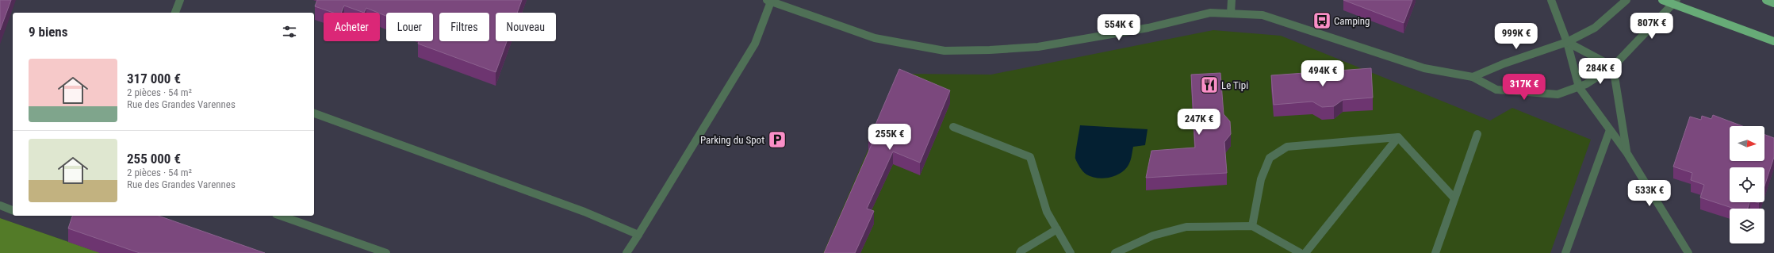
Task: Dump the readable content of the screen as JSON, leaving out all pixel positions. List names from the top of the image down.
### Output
{
  "places": {
    "bus stop": ["Camping"],
    "restaurant": ["Le Tipi"],
    "parking": ["Parking du Spot"]
  },
  "north": "right",
  "page": {
    "price": [
      "807K €",
      "554K €",
      "999K €",
      "284K €",
      "494K €",
      "317K €",
      "247K €",
      "255K €",
      "533K €"
    ],
    "chip": [
      "Acheter",
      "Louer",
      "Filtres",
      "Nouveau"
    ],
    "heading": "9 biens",
    "list": [
      {
        "name": "317 000 €",
        "note": "2 pièces · 54 m² · Rue des Grandes Varennes"
      },
      {
        "name": "255 000 €",
        "note": "2 pièces · 54 m² · Rue des Grandes Varennes"
      }
    ]
  }
}
